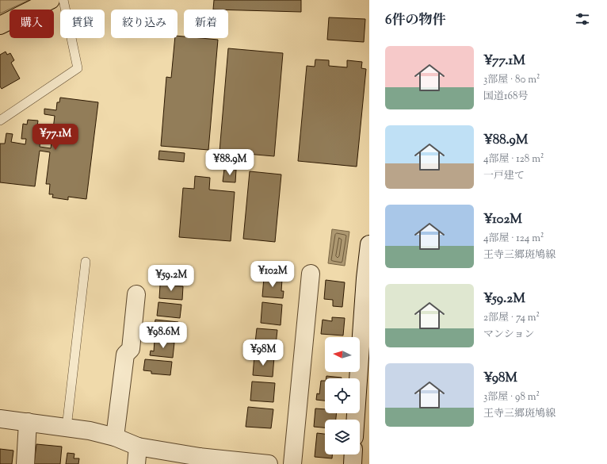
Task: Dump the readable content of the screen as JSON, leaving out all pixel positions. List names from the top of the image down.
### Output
{
  "north": "left",
  "page": {
    "heading": "6件の物件",
    "chip": [
      "購入",
      "賃貸",
      "絞り込み",
      "新着"
    ],
    "list": [
      {
        "name": "¥77.1M",
        "note": "3部屋 · 80 m² · 国道168号"
      },
      {
        "name": "¥88.9M",
        "note": "4部屋 · 128 m² · 一戸建て"
      },
      {
        "name": "¥102M",
        "note": "4部屋 · 124 m² · 王寺三郷斑鳩線"
      },
      {
        "name": "¥59.2M",
        "note": "2部屋 · 74 m² · マンション"
      },
      {
        "name": "¥98M",
        "note": "3部屋 · 98 m² · 王寺三郷斑鳩線"
      }
    ],
    "price": [
      "¥77.1M",
      "¥88.9M",
      "¥102M",
      "¥59.2M",
      "¥98.6M",
      "¥98M"
    ]
  }
}
